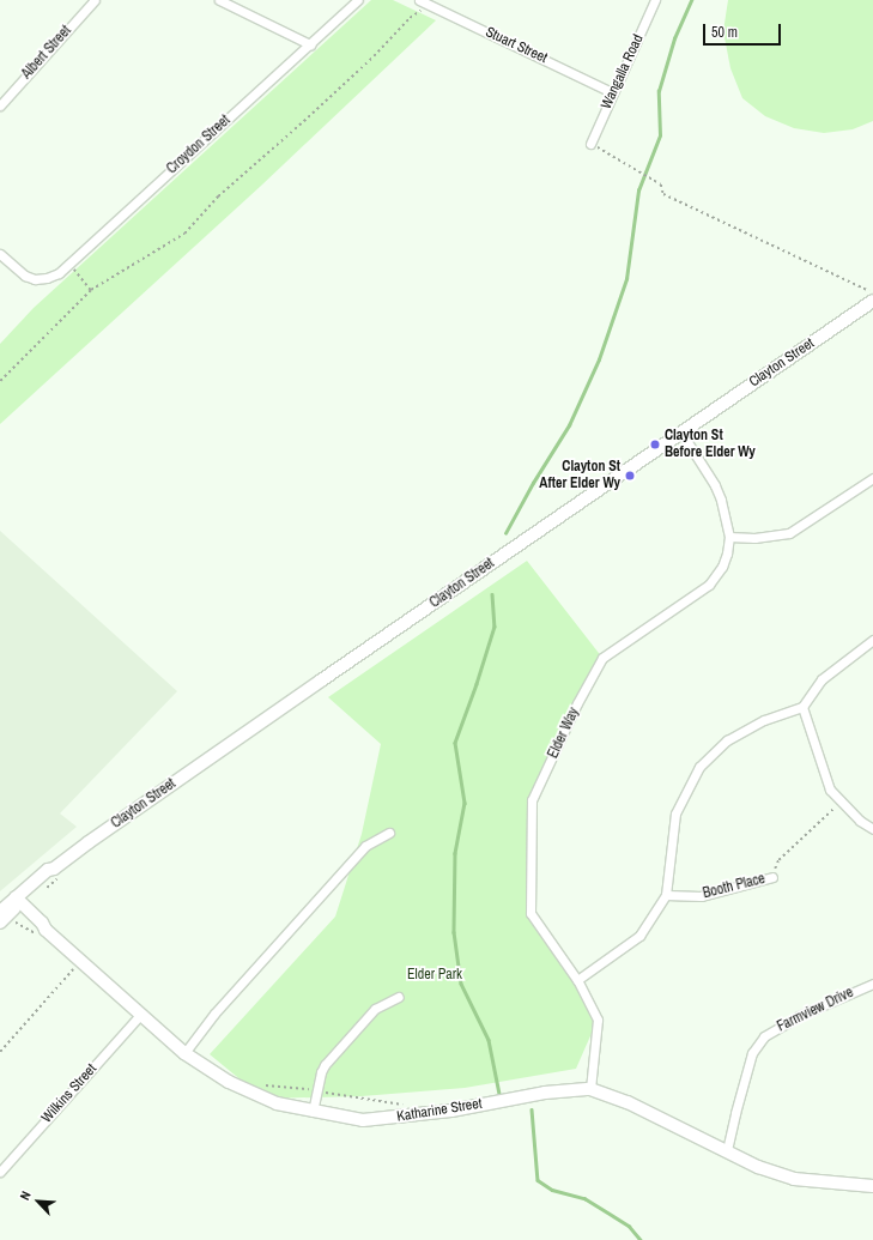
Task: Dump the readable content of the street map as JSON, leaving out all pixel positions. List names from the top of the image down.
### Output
{
  "streets": {
    "main road": ["Clayton Street", "Katharine Street"],
    "street": [
      "Stuart Street",
      "Albert Street",
      "Wangalla Road",
      "Croydon Street",
      "Elder Way",
      "Booth Place",
      "Farmview Drive",
      "Wilkins Street"
    ]
  },
  "crossings": [
    ["Stuart Street", "Wangalla Road"],
    ["Clayton Street", "Elder Way"],
    ["Clayton Street", "Katharine Street"],
    ["Elder Way", "Katharine Street"],
    ["Farmview Drive", "Katharine Street"],
    ["Wilkins Street", "Katharine Street"]
  ],
  "parks": ["Elder Park"],
  "places": ["Clayton St Before Elder Wy", "Clayton St After Elder Wy"],
  "scale_bar": "50 m",
  "north": "top left"
}
